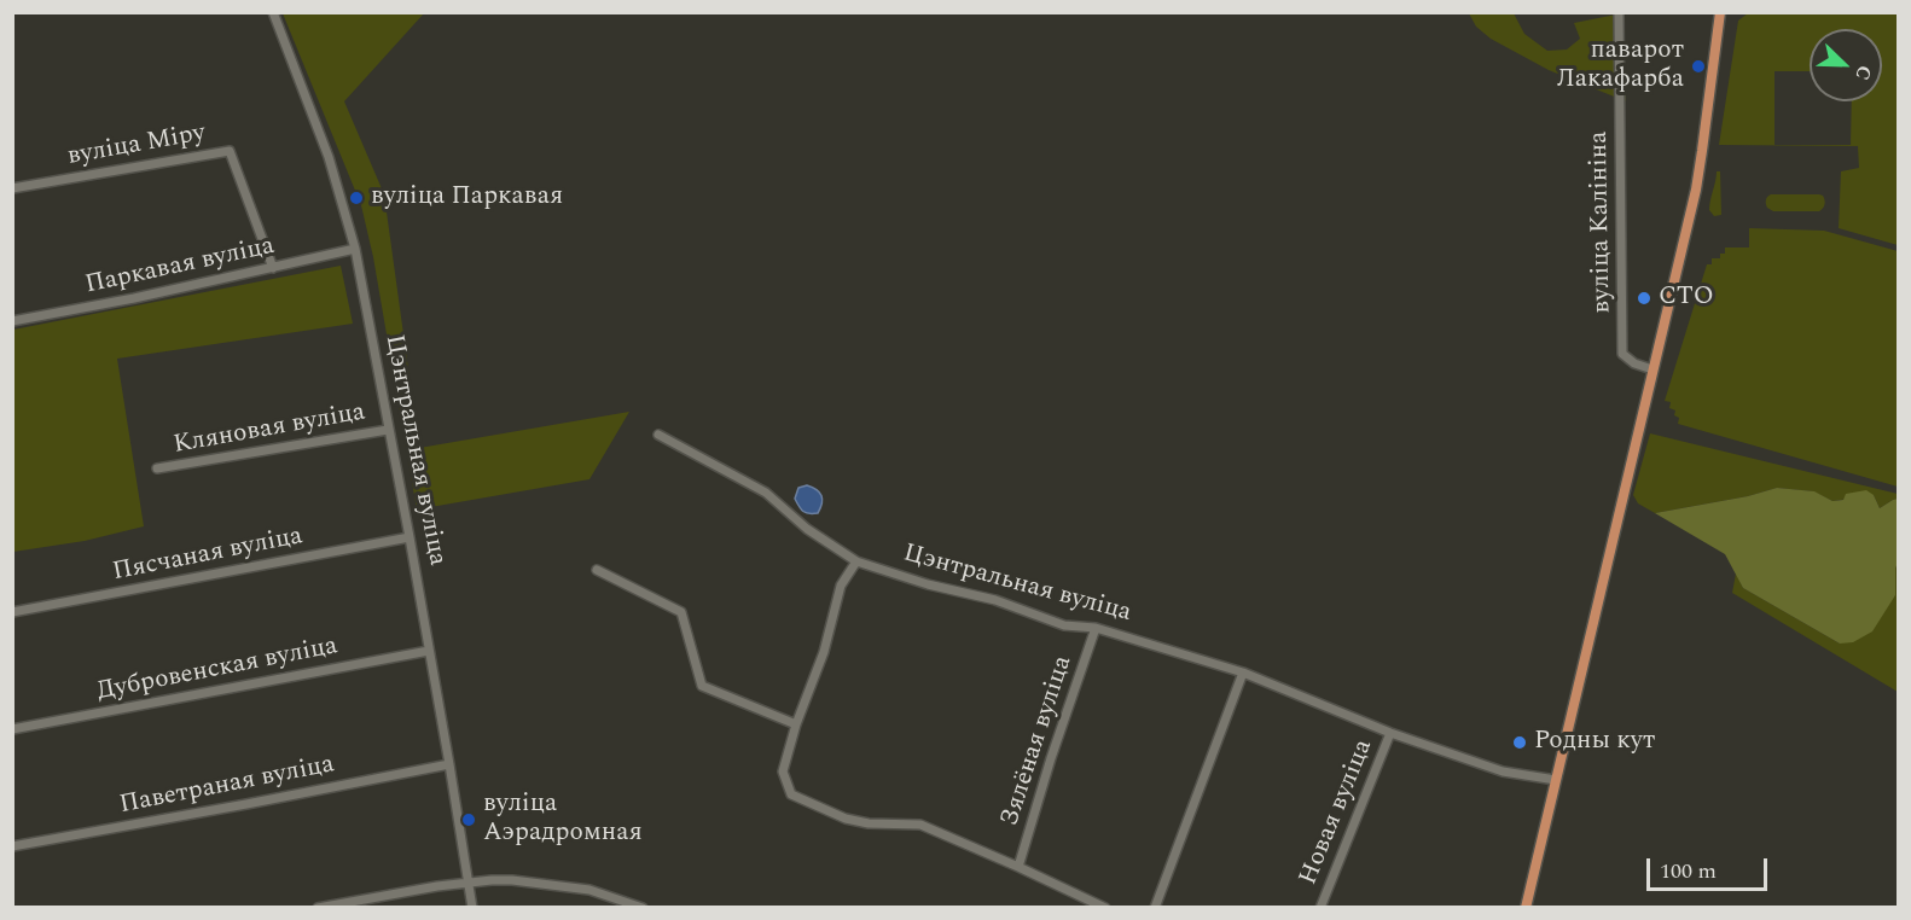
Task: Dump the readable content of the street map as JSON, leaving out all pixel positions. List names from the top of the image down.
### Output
{
  "streets": {
    "street": [
      "вуліца Міру",
      "вуліца Калініна",
      "Паркавая вуліца",
      "Кляновая вуліца",
      "Цэнтральная вуліца",
      "Пясчаная вуліца",
      "Дубровенская вуліца",
      "Зялёная вуліца",
      "Паветраная вуліца",
      "Новая вуліца"
    ]
  },
  "crossings": [
    ["вуліца Міру", "Паркавая вуліца"],
    ["Паркавая вуліца", "Цэнтральная вуліца"],
    ["Кляновая вуліца", "Цэнтральная вуліца"],
    ["Цэнтральная вуліца", "Пясчаная вуліца"],
    ["Цэнтральная вуліца", "Дубровенская вуліца"],
    ["Цэнтральная вуліца", "Зялёная вуліца"],
    ["Цэнтральная вуліца", "Паветраная вуліца"],
    ["Цэнтральная вуліца", "Новая вуліца"]
  ],
  "places": [
    "паварот Лакафарба",
    "вуліца Паркавая",
    "СТО",
    "Родны кут",
    "вуліца Аэрадромная"
  ],
  "scale_bar": "100 m",
  "north": "bottom right"
}
